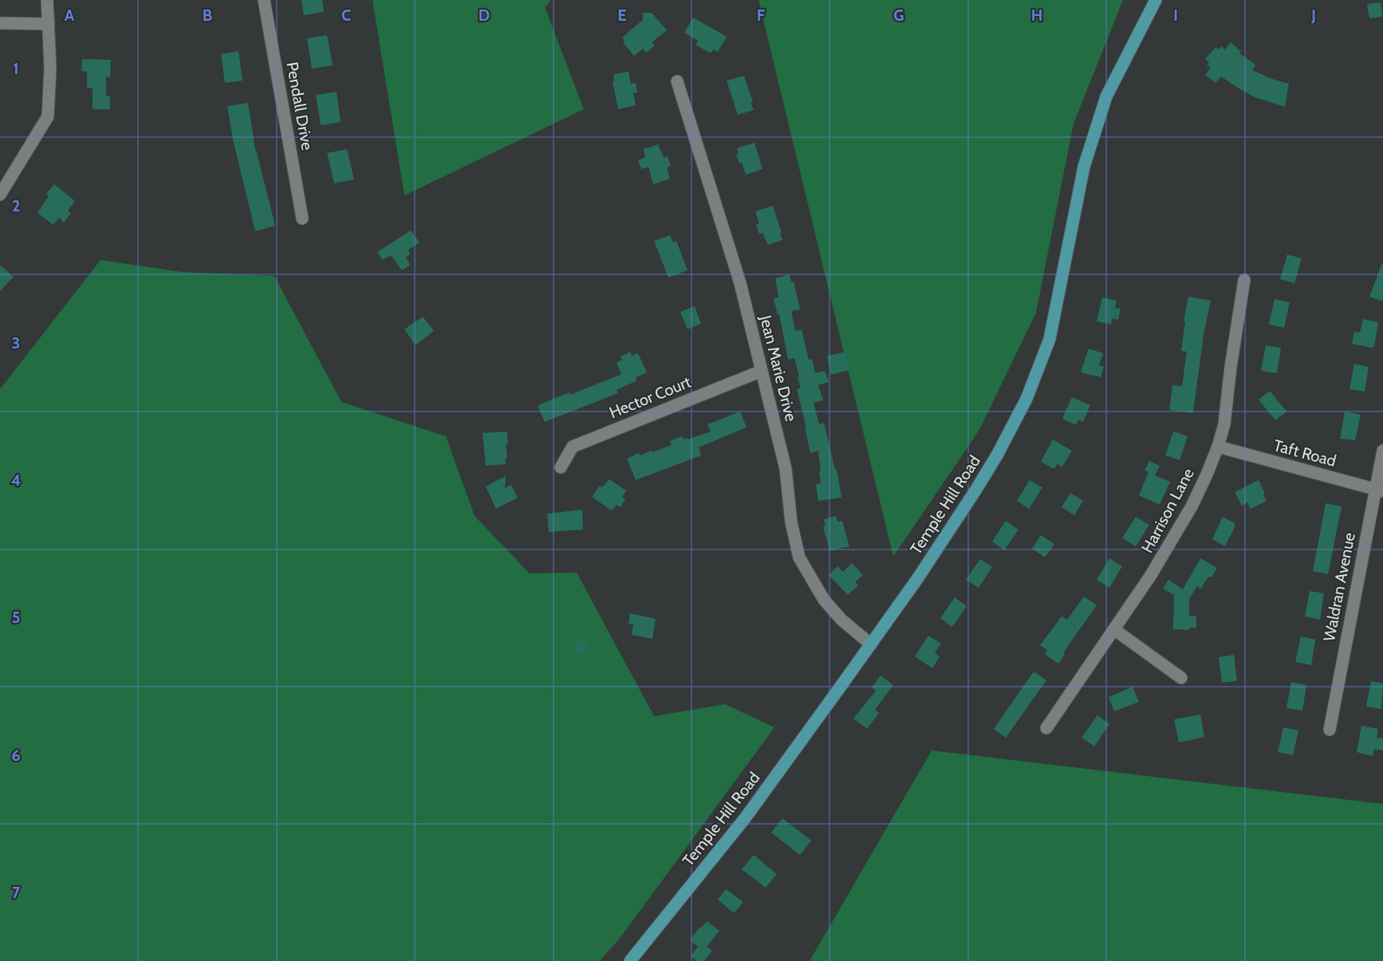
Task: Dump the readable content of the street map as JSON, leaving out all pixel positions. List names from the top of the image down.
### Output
{
  "streets": {
    "main road": ["Temple Hill Road"],
    "street": [
      "Pendall Drive",
      "Jean Marie Drive",
      "Hector Court",
      "Taft Road",
      "Harrison Lane",
      "Waldran Avenue"
    ]
  },
  "crossings": [
    ["Jean Marie Drive", "Hector Court"],
    ["Jean Marie Drive", "Temple Hill Road"],
    ["Taft Road", "Harrison Lane"],
    ["Taft Road", "Waldran Avenue"]
  ],
  "grid": {
    "columns": [
      "A",
      "B",
      "C",
      "D",
      "E",
      "F",
      "G",
      "H",
      "I",
      "J"
    ],
    "rows": [
      "1",
      "2",
      "3",
      "4",
      "5",
      "6",
      "7"
    ]
  }
}
